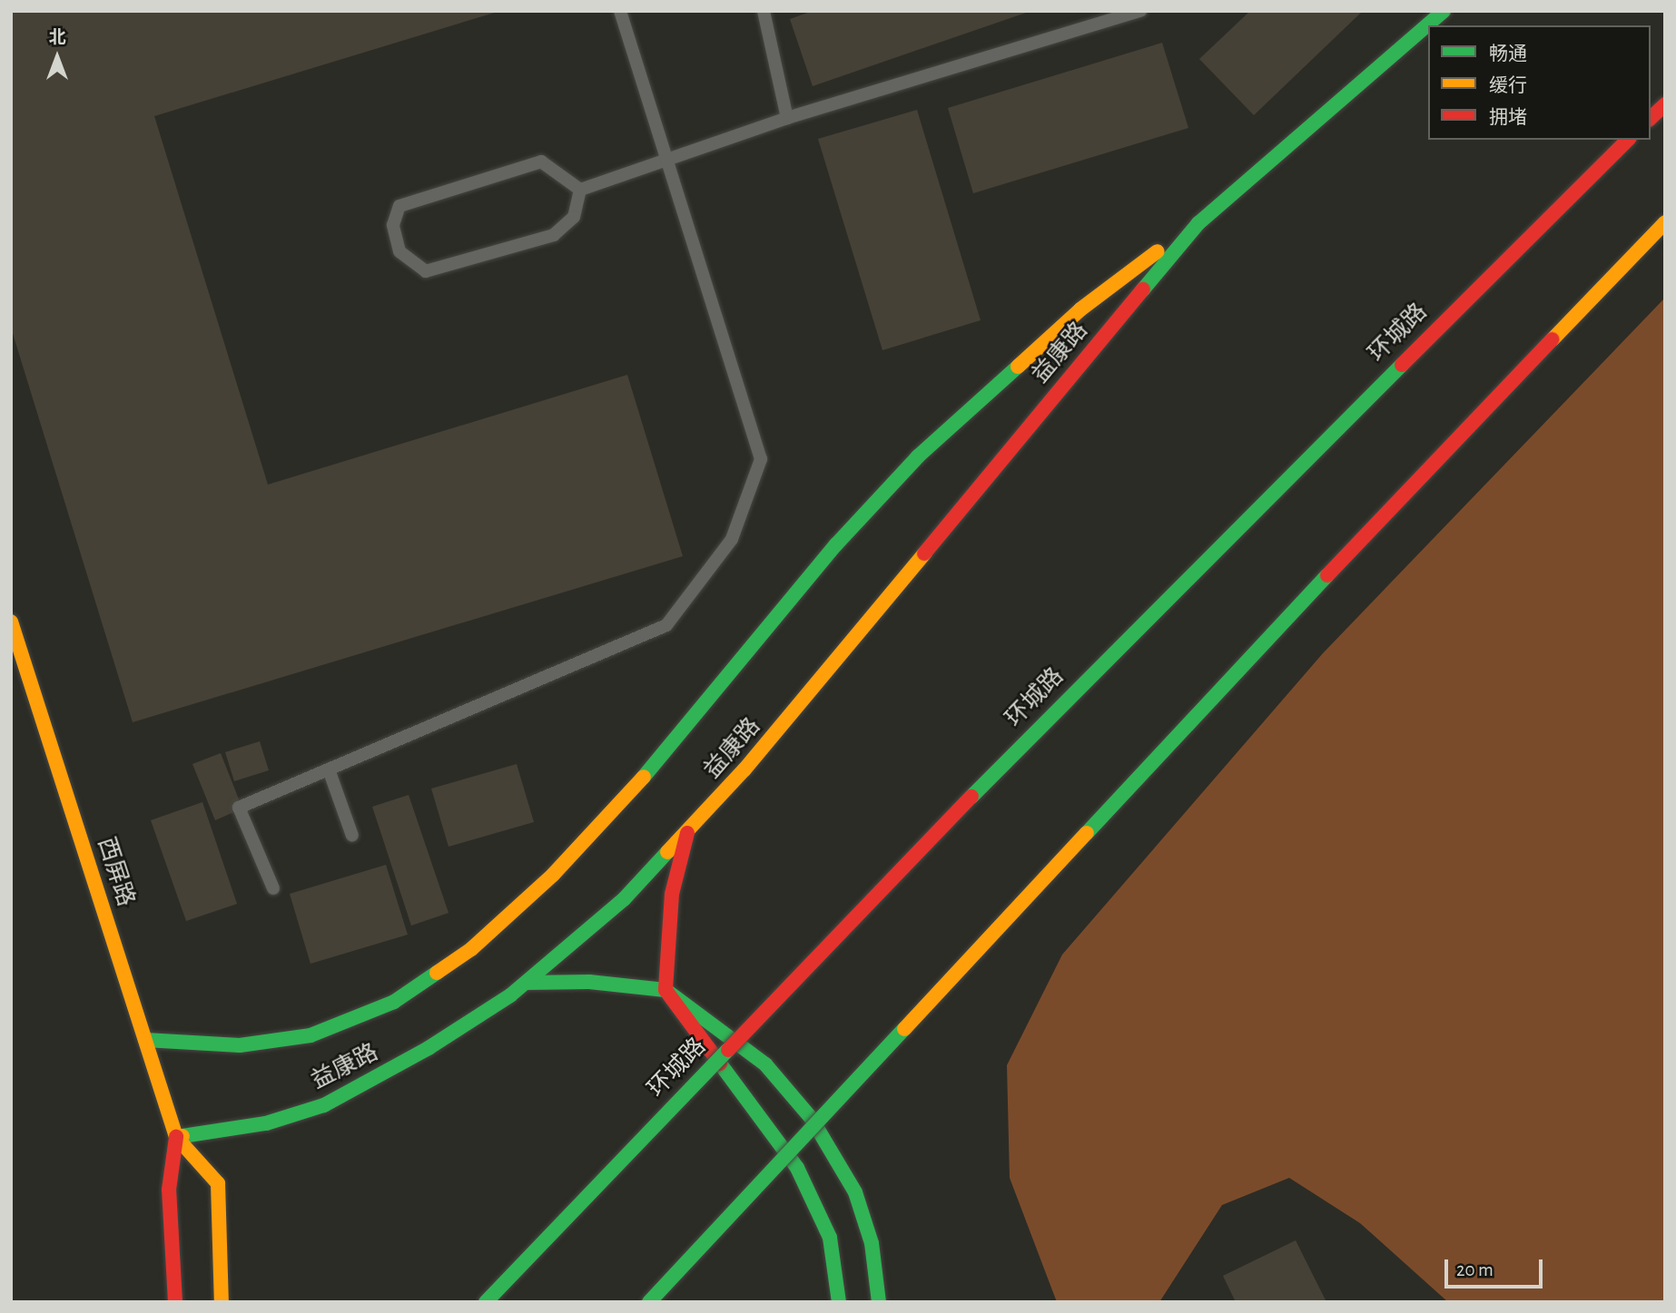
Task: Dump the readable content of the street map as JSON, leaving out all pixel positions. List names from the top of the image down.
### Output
{
  "streets": {
    "main road": ["环城路", "益康路", "西屏路"]
  },
  "crossings": [
    ["益康路", "西屏路"]
  ],
  "legend": ["畅通", "缓行", "拥堵"],
  "scale_bar": "20 m",
  "north": "top"
}
